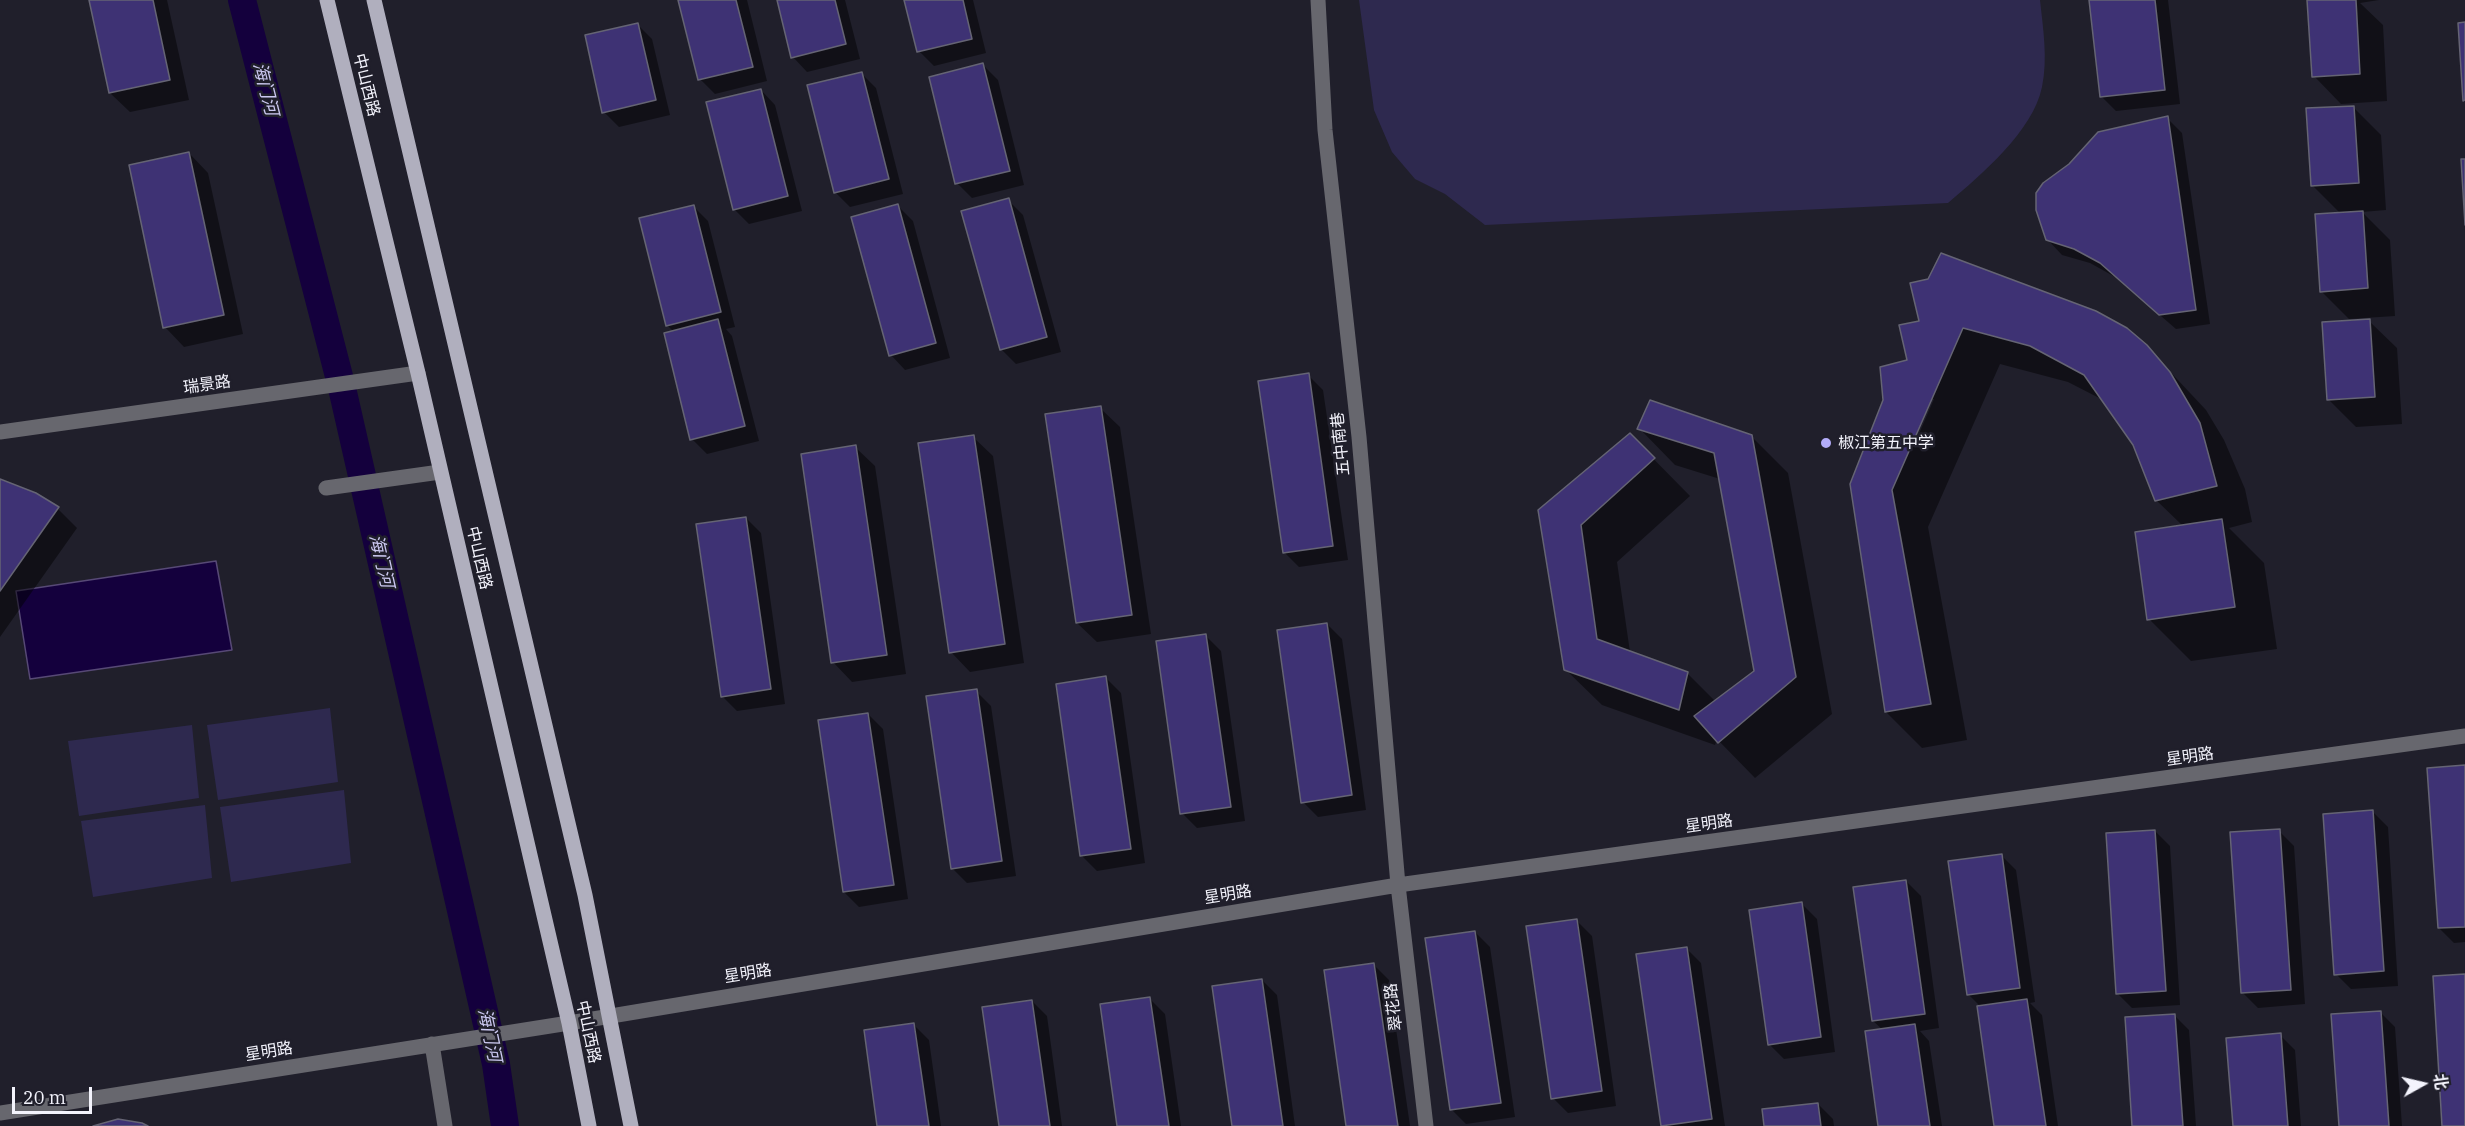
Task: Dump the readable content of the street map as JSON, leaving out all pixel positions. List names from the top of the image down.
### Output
{
  "streets": {
    "main road": ["中山西路"],
    "street": [
      "瑞景路",
      "五中南巷",
      "星明路",
      "翠花路"
    ]
  },
  "crossings": [
    ["中山西路", "瑞景路"],
    ["中山西路", "星明路"],
    ["五中南巷", "星明路"],
    ["五中南巷", "翠花路"],
    ["星明路", "翠花路"]
  ],
  "water": ["海门河"],
  "places": ["椒江第五中学"],
  "scale_bar": "20 m",
  "north": "right"
}
